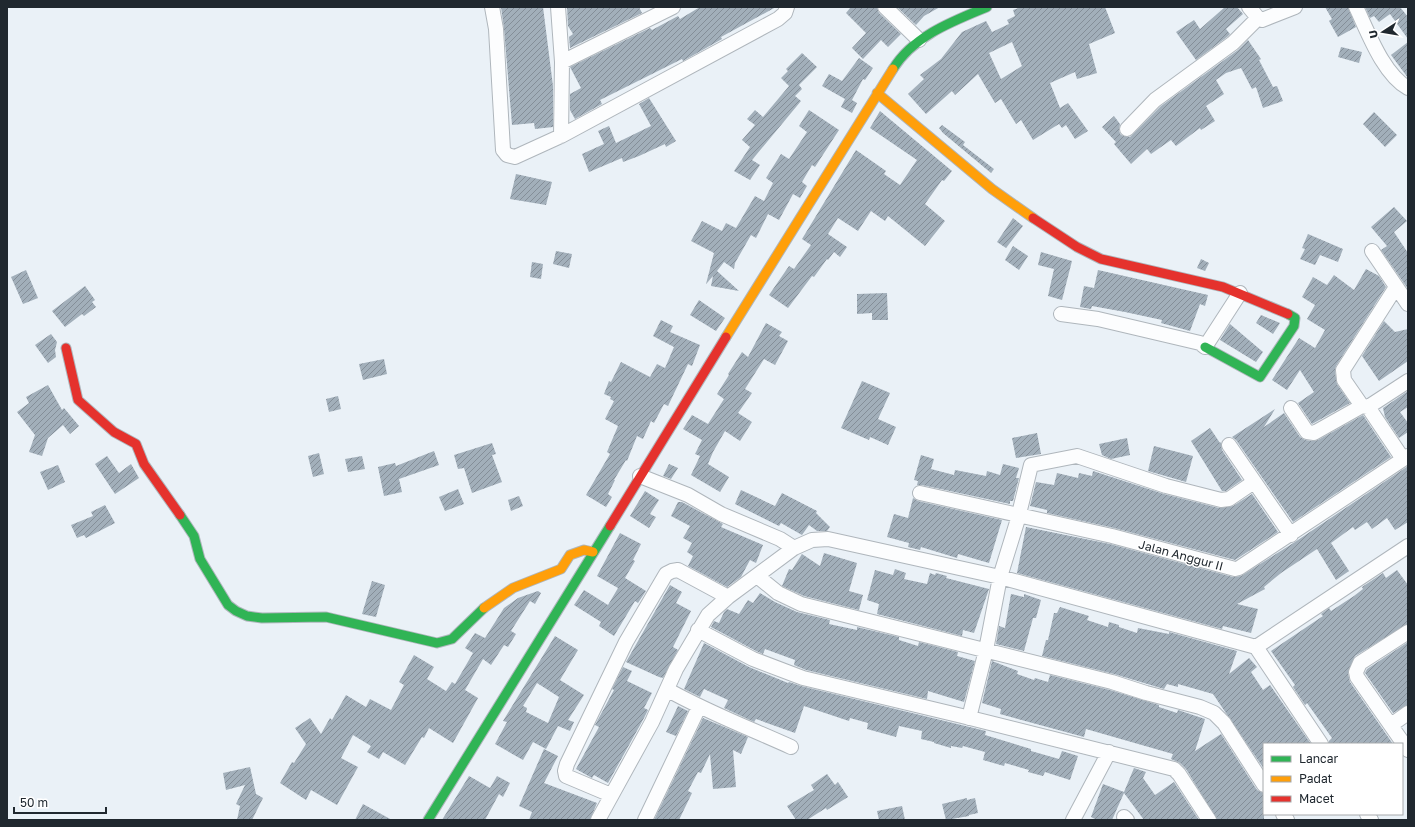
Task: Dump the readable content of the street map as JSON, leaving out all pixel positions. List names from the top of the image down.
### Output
{
  "streets": {
    "street": ["Jalan Anggur II"]
  },
  "legend": ["Lancar", "Padat", "Macet"],
  "scale_bar": "50 m",
  "north": "left"
}
